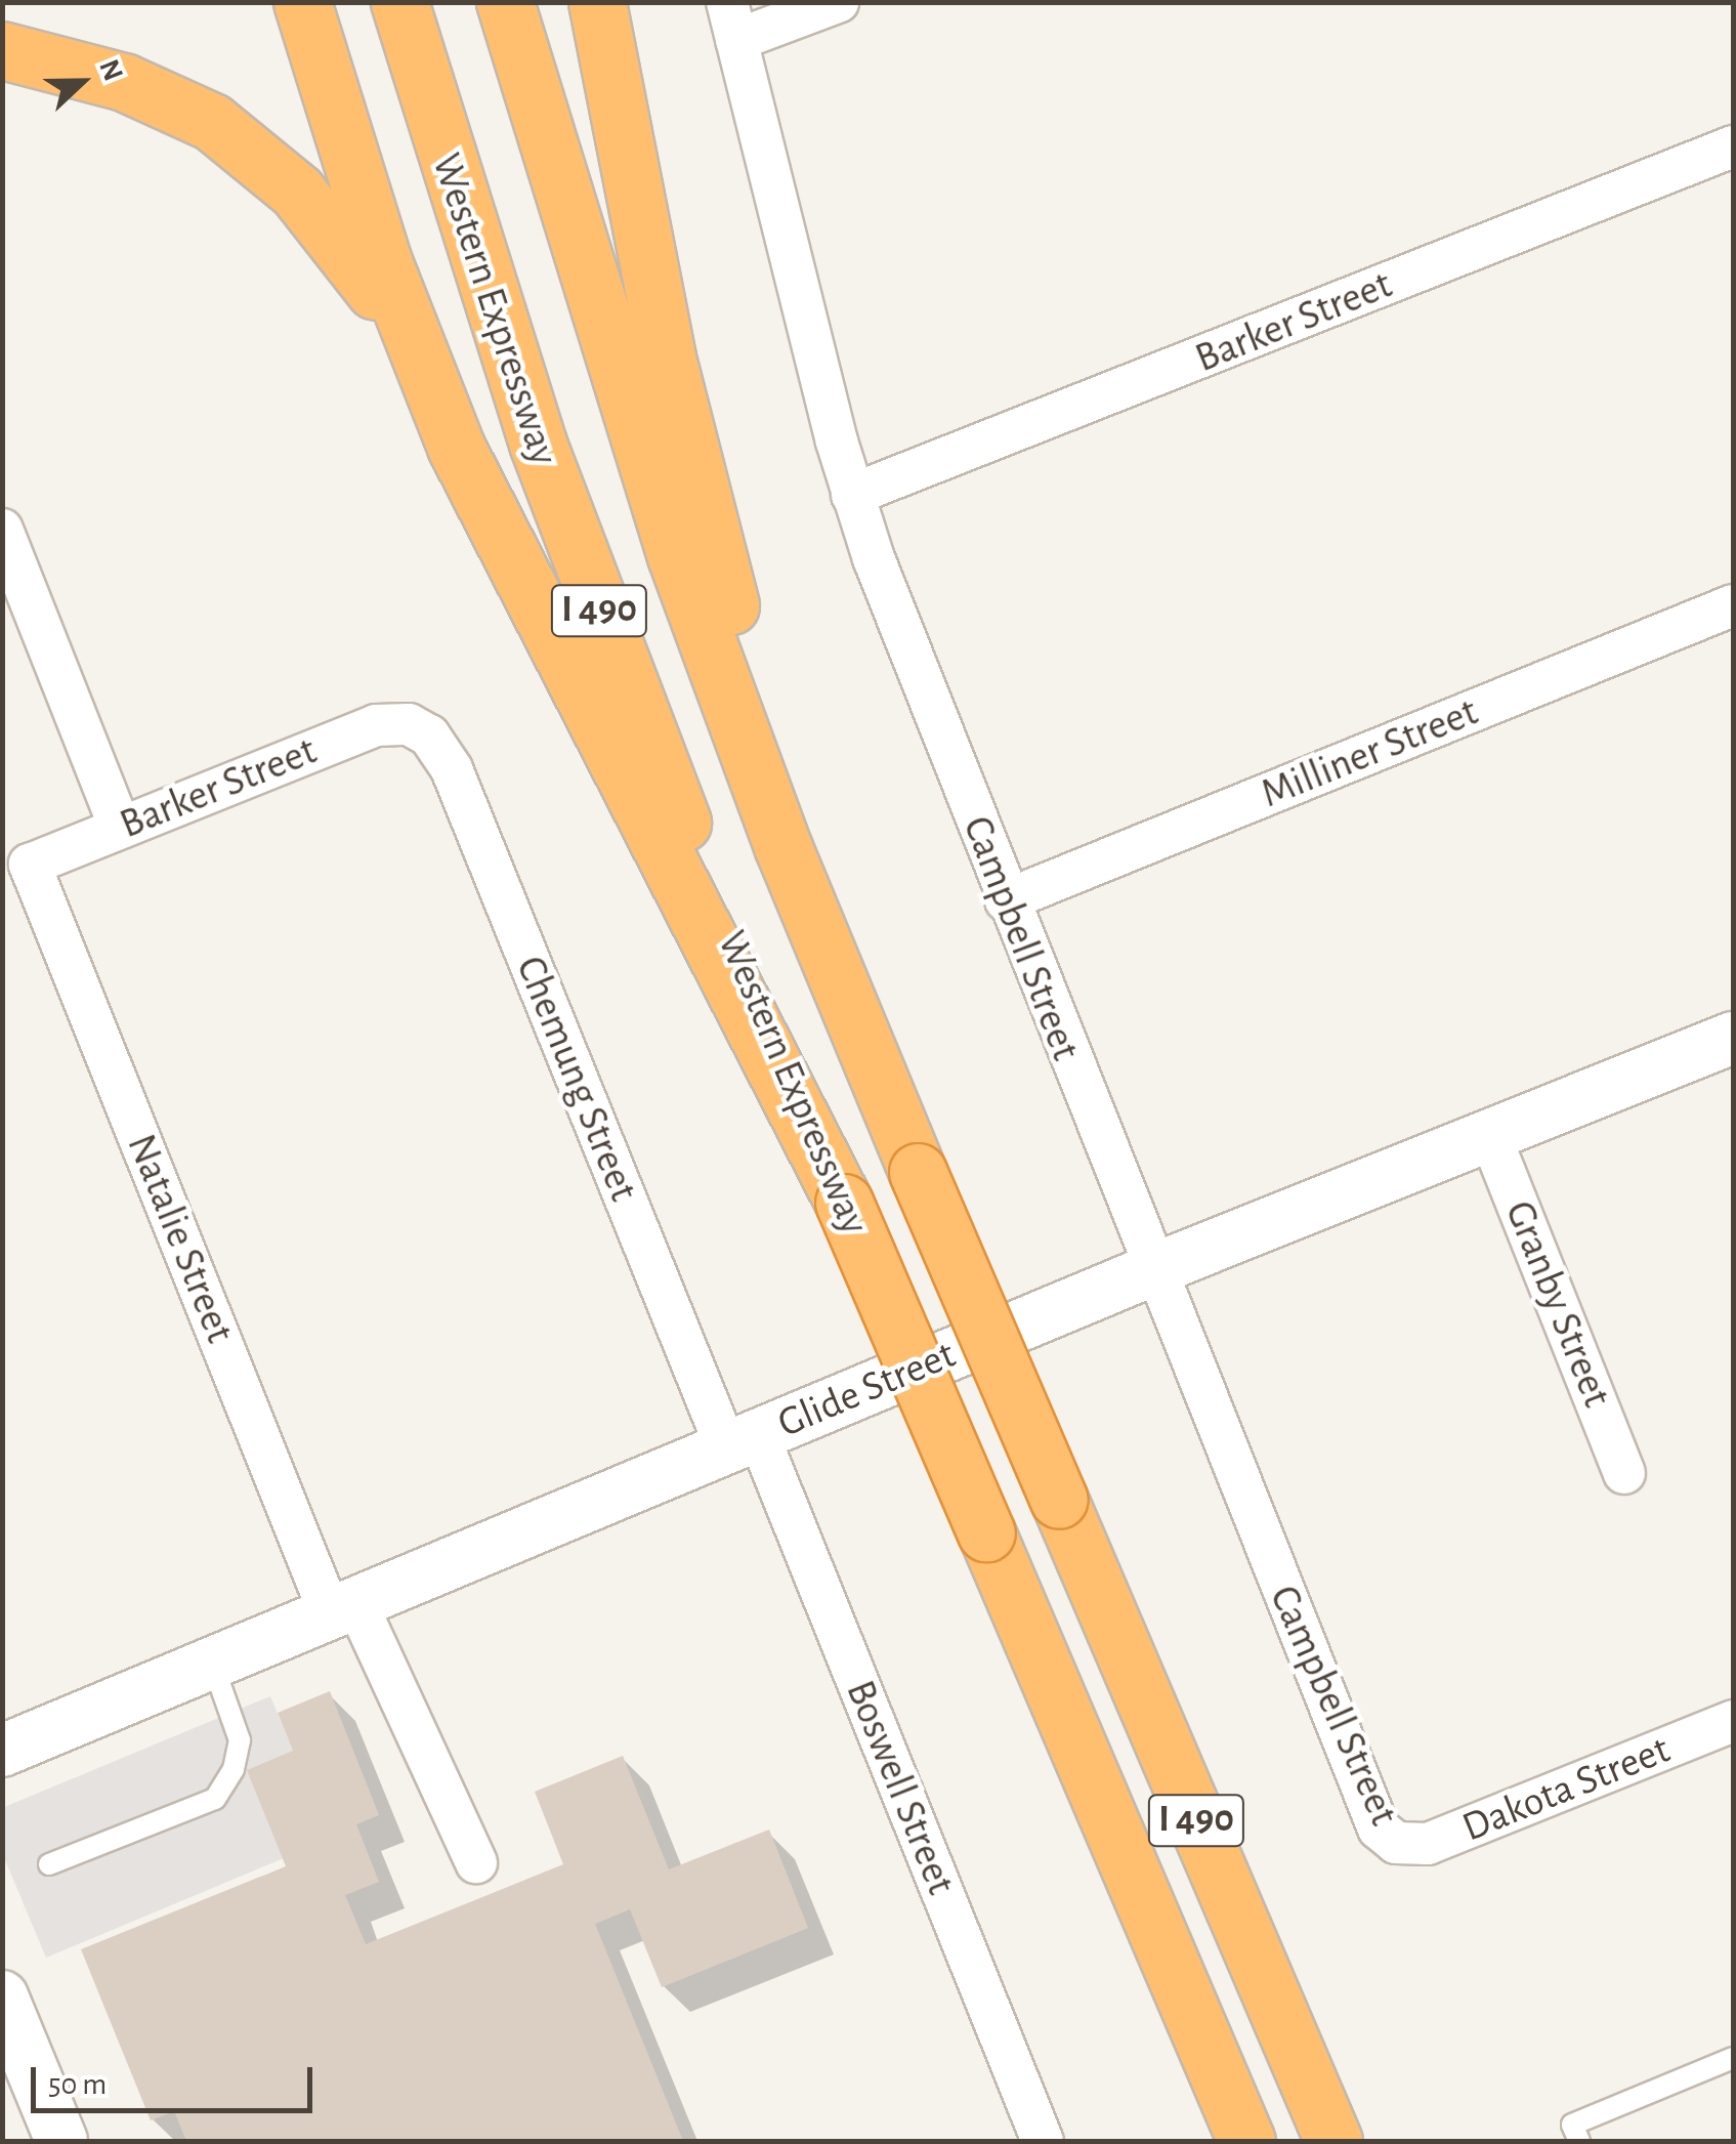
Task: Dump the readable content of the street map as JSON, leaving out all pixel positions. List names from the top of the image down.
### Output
{
  "streets": {
    "highway": ["Western Expressway", "I 490"],
    "street": [
      "Barker Street",
      "Milliner Street",
      "Campbell Street",
      "Chemung Street",
      "Natalie Street",
      "Granby Street",
      "Glide Street",
      "Boswell Street",
      "Dakota Street"
    ]
  },
  "crossings": [
    ["Barker Street", "Campbell Street"],
    ["Barker Street", "Chemung Street"],
    ["Barker Street", "Natalie Street"],
    ["Milliner Street", "Campbell Street"],
    ["Campbell Street", "Glide Street"],
    ["Campbell Street", "Dakota Street"],
    ["Chemung Street", "Glide Street"],
    ["Chemung Street", "Boswell Street"],
    ["Natalie Street", "Glide Street"],
    ["Granby Street", "Glide Street"],
    ["Glide Street", "Boswell Street"]
  ],
  "scale_bar": "50 m",
  "north": "right"
}
